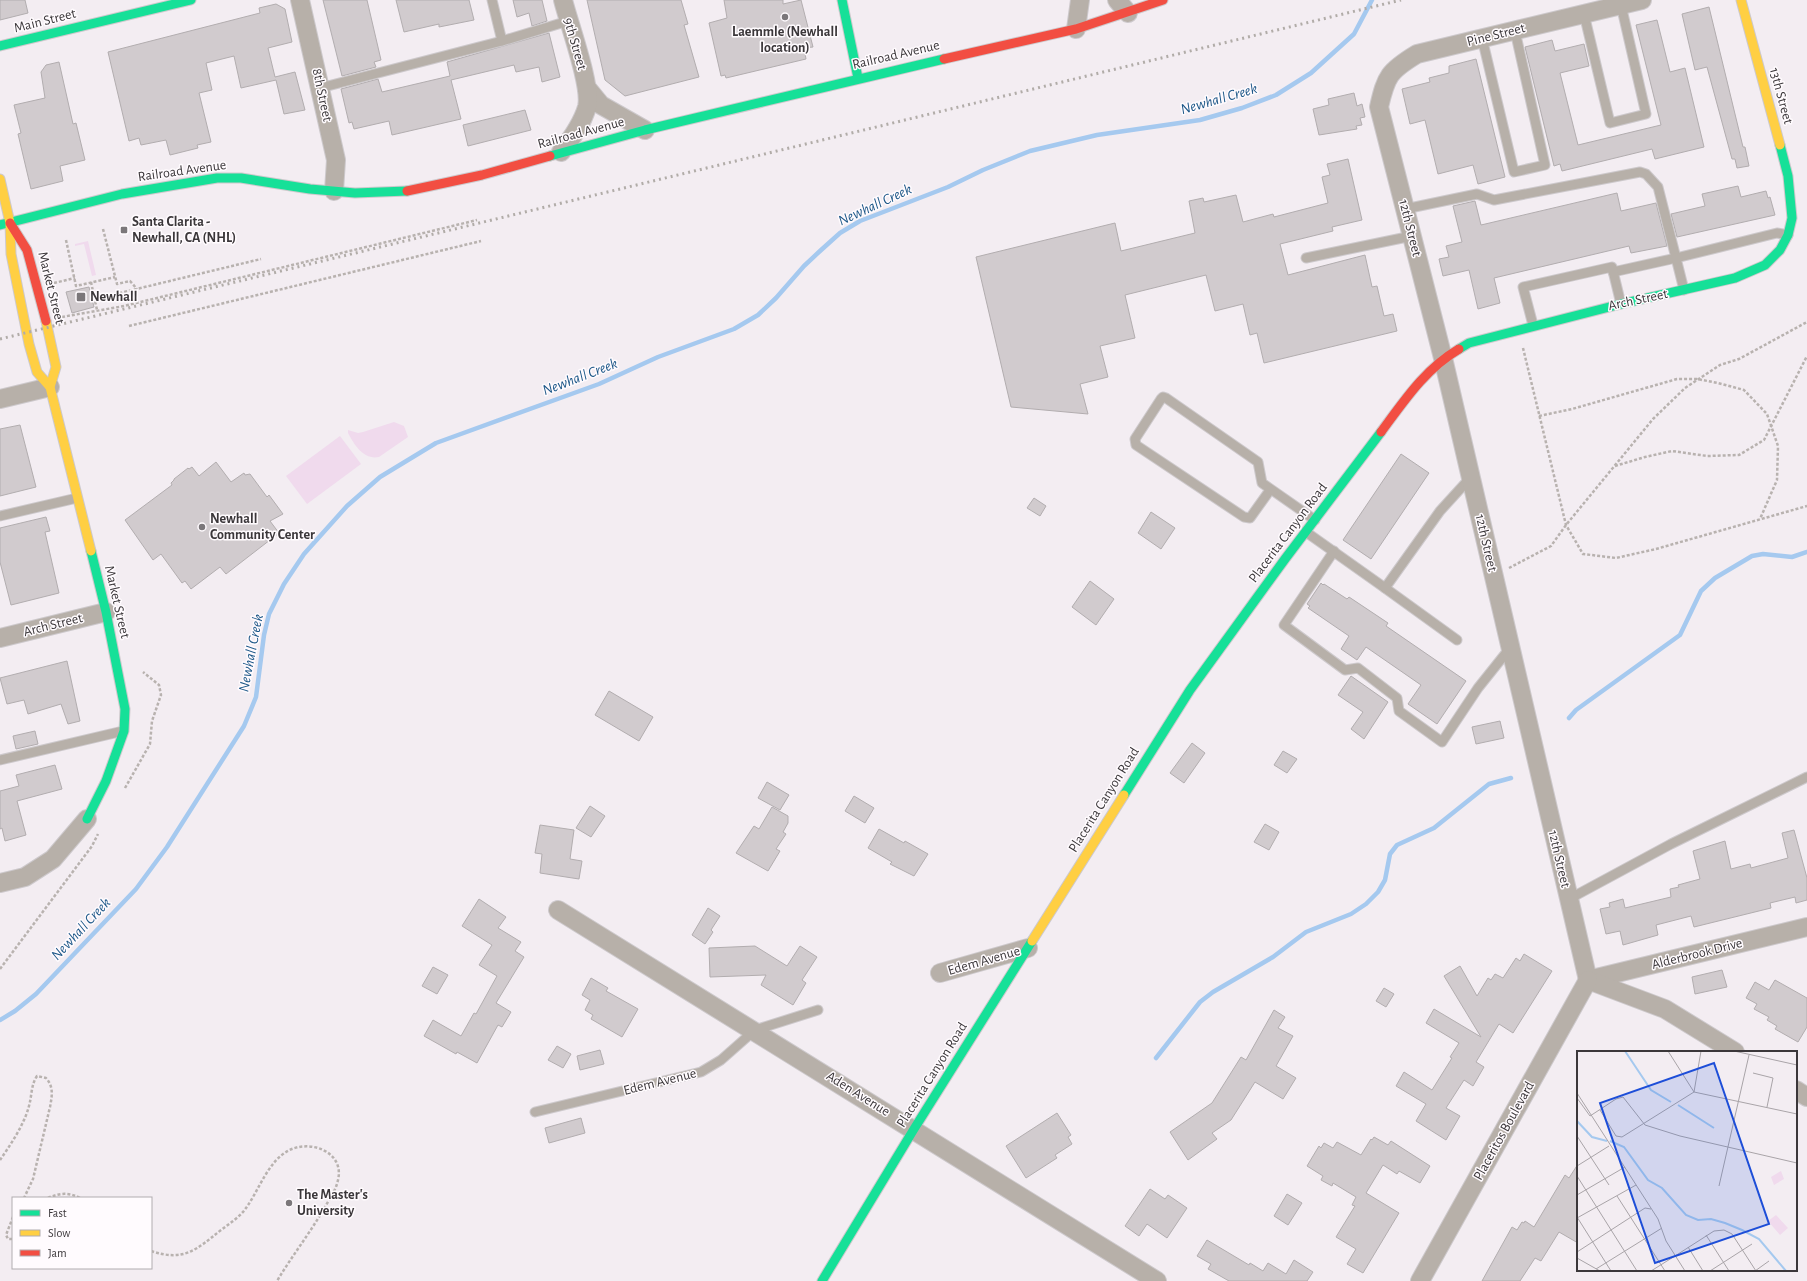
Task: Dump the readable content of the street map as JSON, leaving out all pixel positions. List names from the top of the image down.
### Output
{
  "streets": {
    "street": [
      "Main Street",
      "Pine Street",
      "9th Street",
      "Railroad Avenue",
      "8th Street",
      "13th Street",
      "12th Street",
      "Market Street",
      "Arch Street",
      "Placerita Canyon Road",
      "Alderbrook Drive",
      "Edem Avenue",
      "Aden Avenue",
      "Placeritos Boulevard"
    ]
  },
  "crossings": [
    ["Pine Street", "12th Street"],
    ["9th Street", "Railroad Avenue"],
    ["Railroad Avenue", "8th Street"],
    ["Railroad Avenue", "Market Street"],
    ["13th Street", "Arch Street"],
    ["12th Street", "Arch Street"],
    ["12th Street", "Placerita Canyon Road"],
    ["12th Street", "Alderbrook Drive"],
    ["12th Street", "Placeritos Boulevard"],
    ["Market Street", "Arch Street"],
    ["Arch Street", "Placerita Canyon Road"],
    ["Placerita Canyon Road", "Edem Avenue"],
    ["Placerita Canyon Road", "Aden Avenue"],
    ["Alderbrook Drive", "Placeritos Boulevard"],
    ["Edem Avenue", "Aden Avenue"]
  ],
  "water": ["Newhall Creek"],
  "places": {
    "other": ["Laemmle (Newhall location)", "Newhall Community Center", "The Master's University"],
    "transit": ["Santa Clarita - Newhall, CA (NHL)", "Newhall"]
  },
  "legend": ["Fast", "Slow", "Jam"]
}
